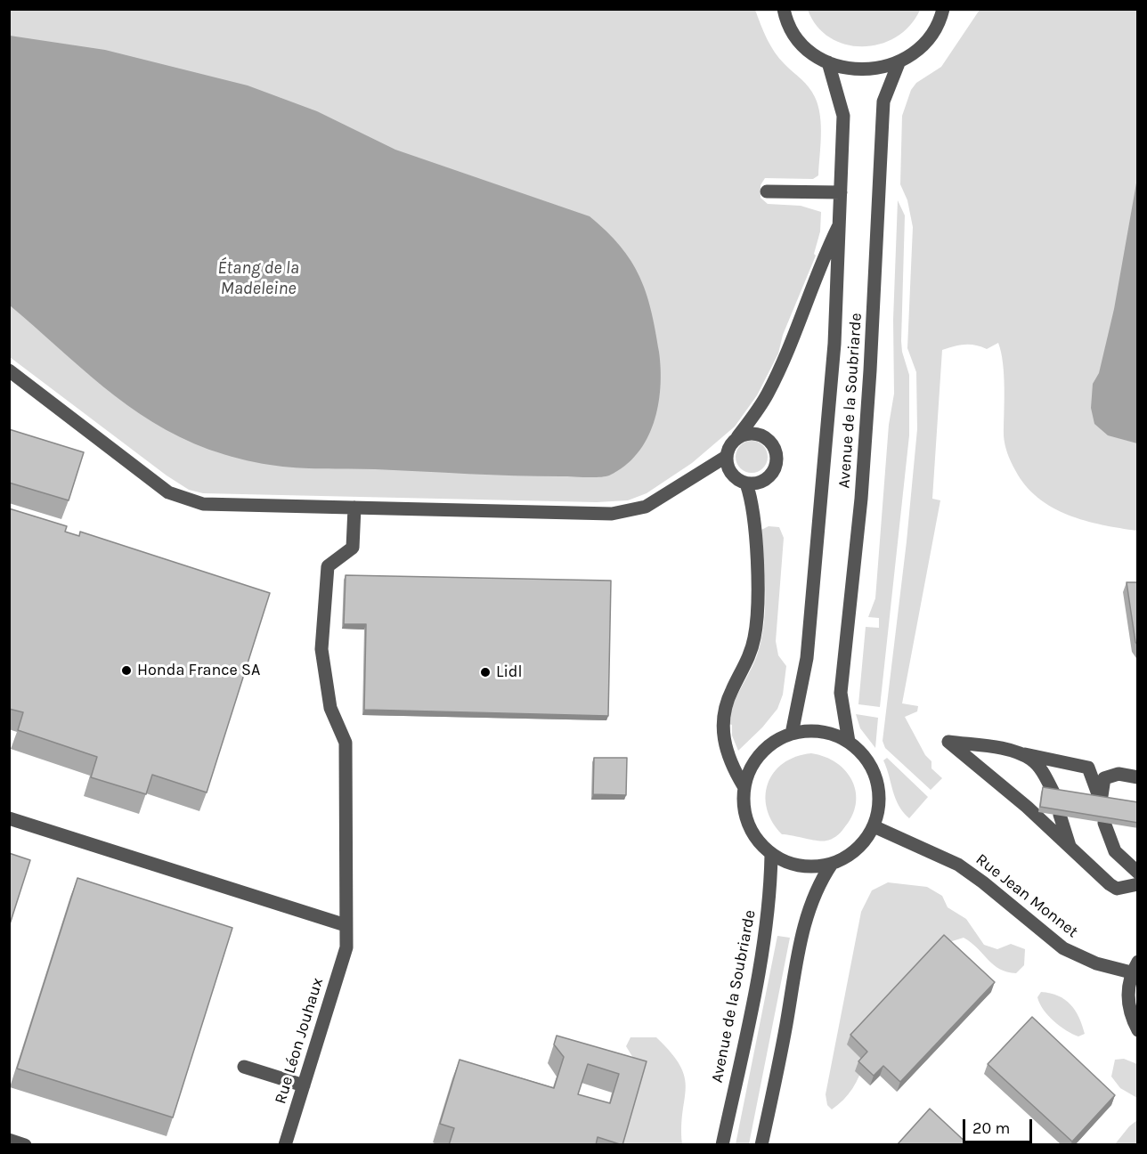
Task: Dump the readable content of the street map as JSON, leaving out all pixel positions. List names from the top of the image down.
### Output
{
  "streets": {
    "street": ["Avenue de la Soubriarde", "Rue Jean Monnet", "Rue Léon Jouhaux"]
  },
  "crossings": [
    ["Avenue de la Soubriarde", "Rue Jean Monnet"]
  ],
  "water": ["Étang de la Madeleine"],
  "places": ["Honda France SA", "Lidl"],
  "scale_bar": "20 m"
}
